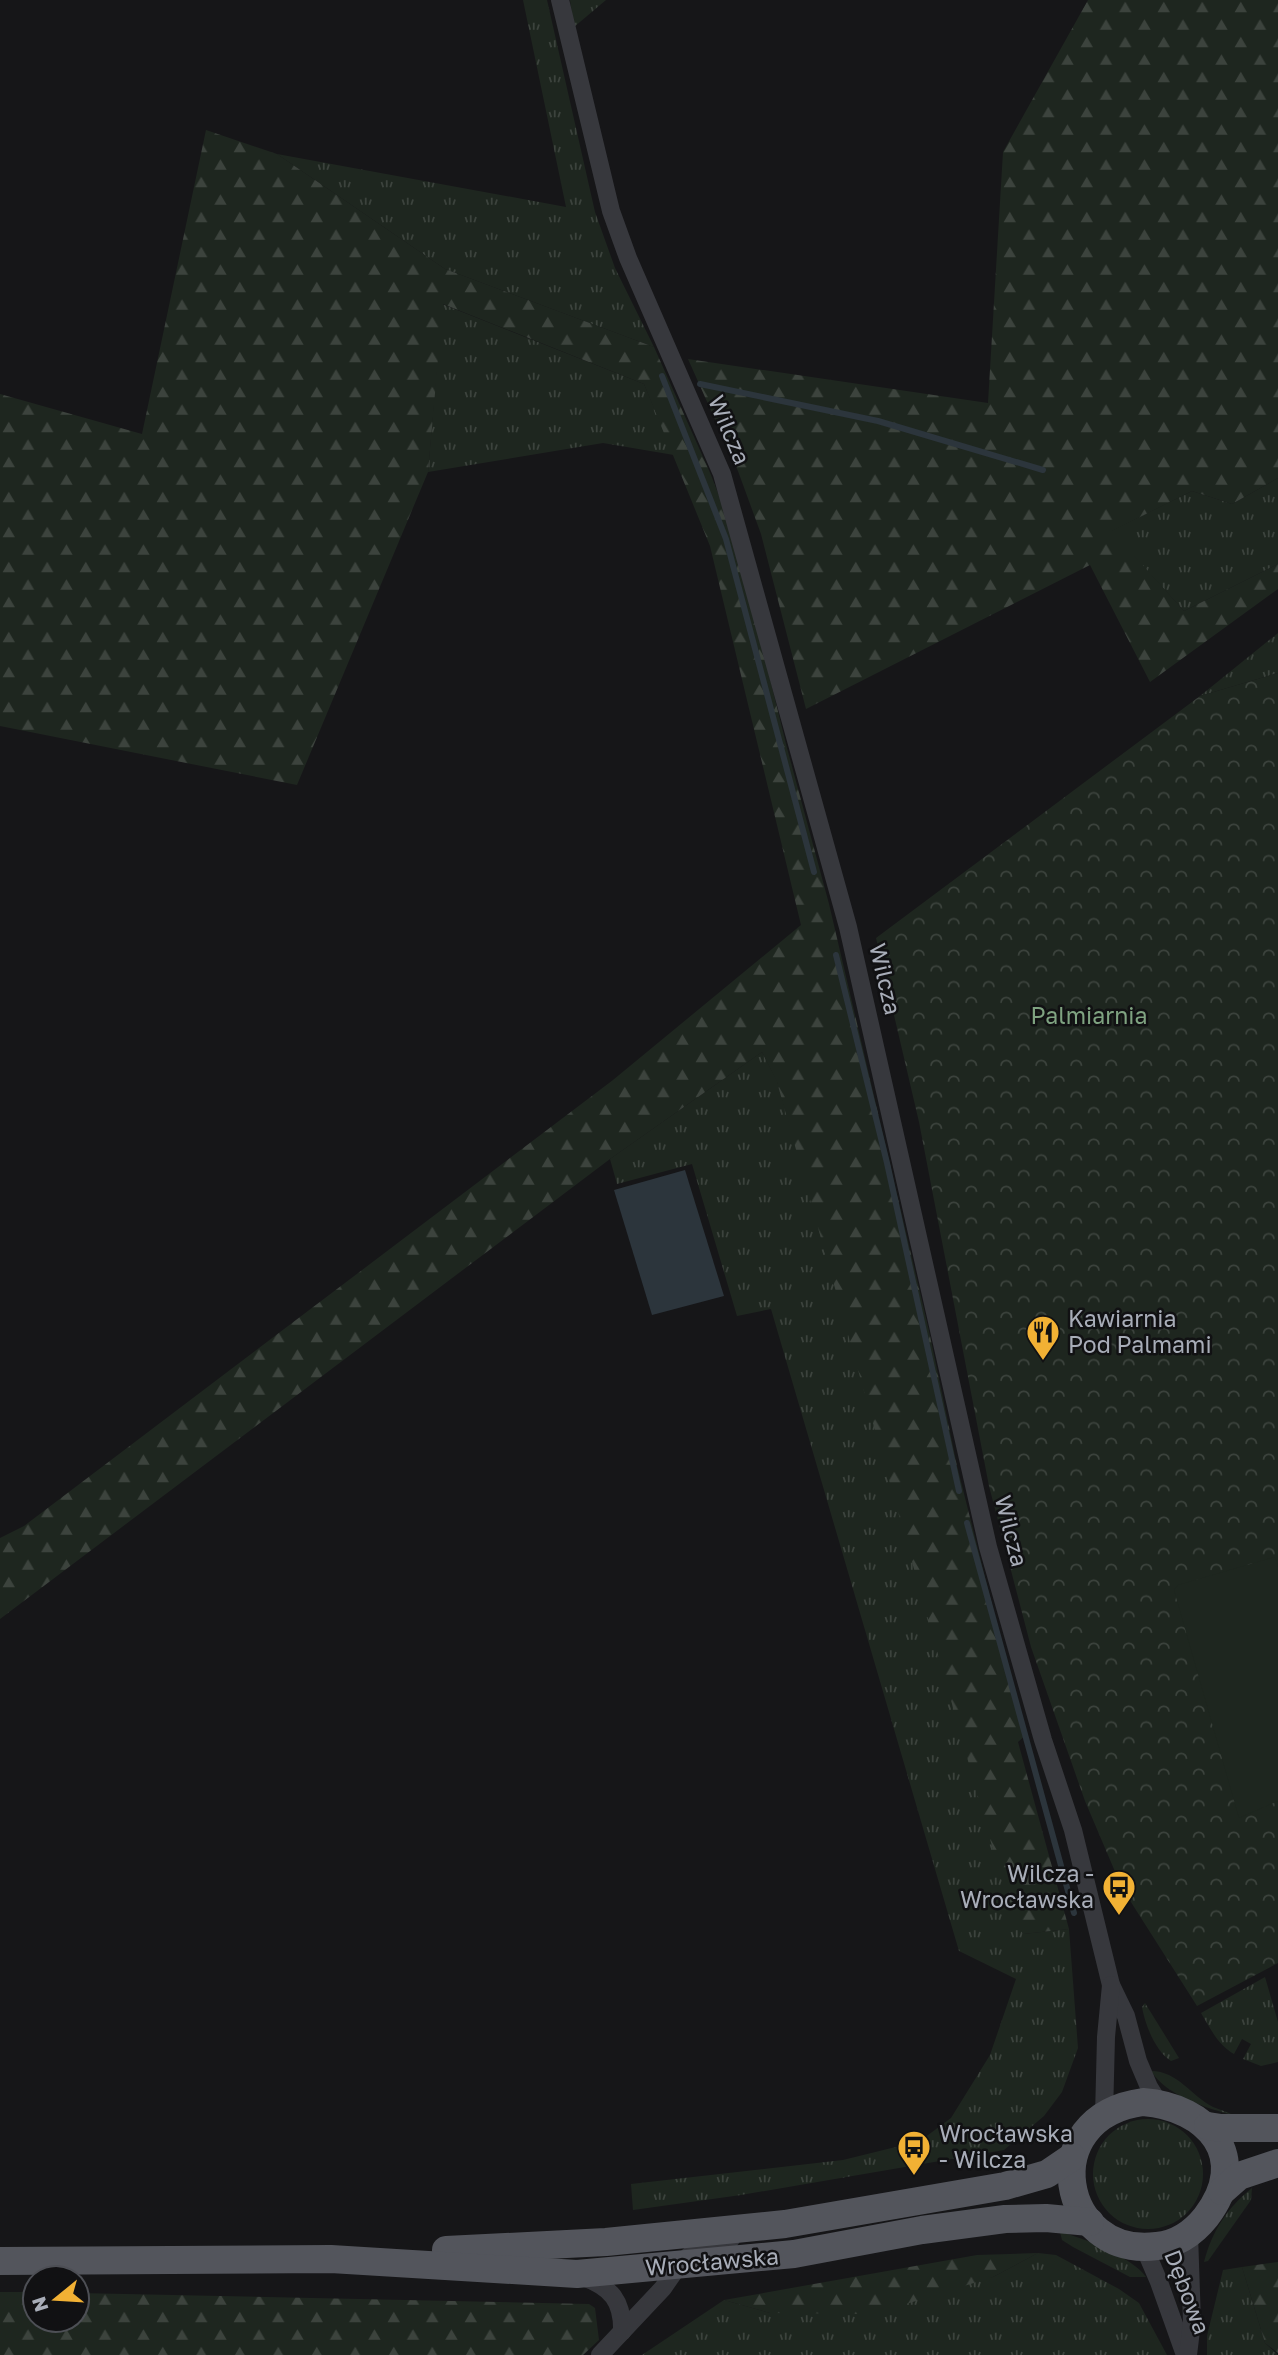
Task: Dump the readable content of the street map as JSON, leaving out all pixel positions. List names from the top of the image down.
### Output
{
  "streets": {
    "main road": ["Wrocławska"],
    "street": ["Wilcza", "Dębowa"]
  },
  "crossings": [
    ["Wilcza", "Wrocławska"],
    ["Wilcza", "Dębowa"],
    ["Wrocławska", "Dębowa"]
  ],
  "parks": ["Palmiarnia"],
  "places": {
    "restaurant": ["Kawiarnia Pod Palmami"],
    "bus stop": ["Wilcza - Wrocławska", "Wrocławska - Wilcza"]
  },
  "north": "left"
}
